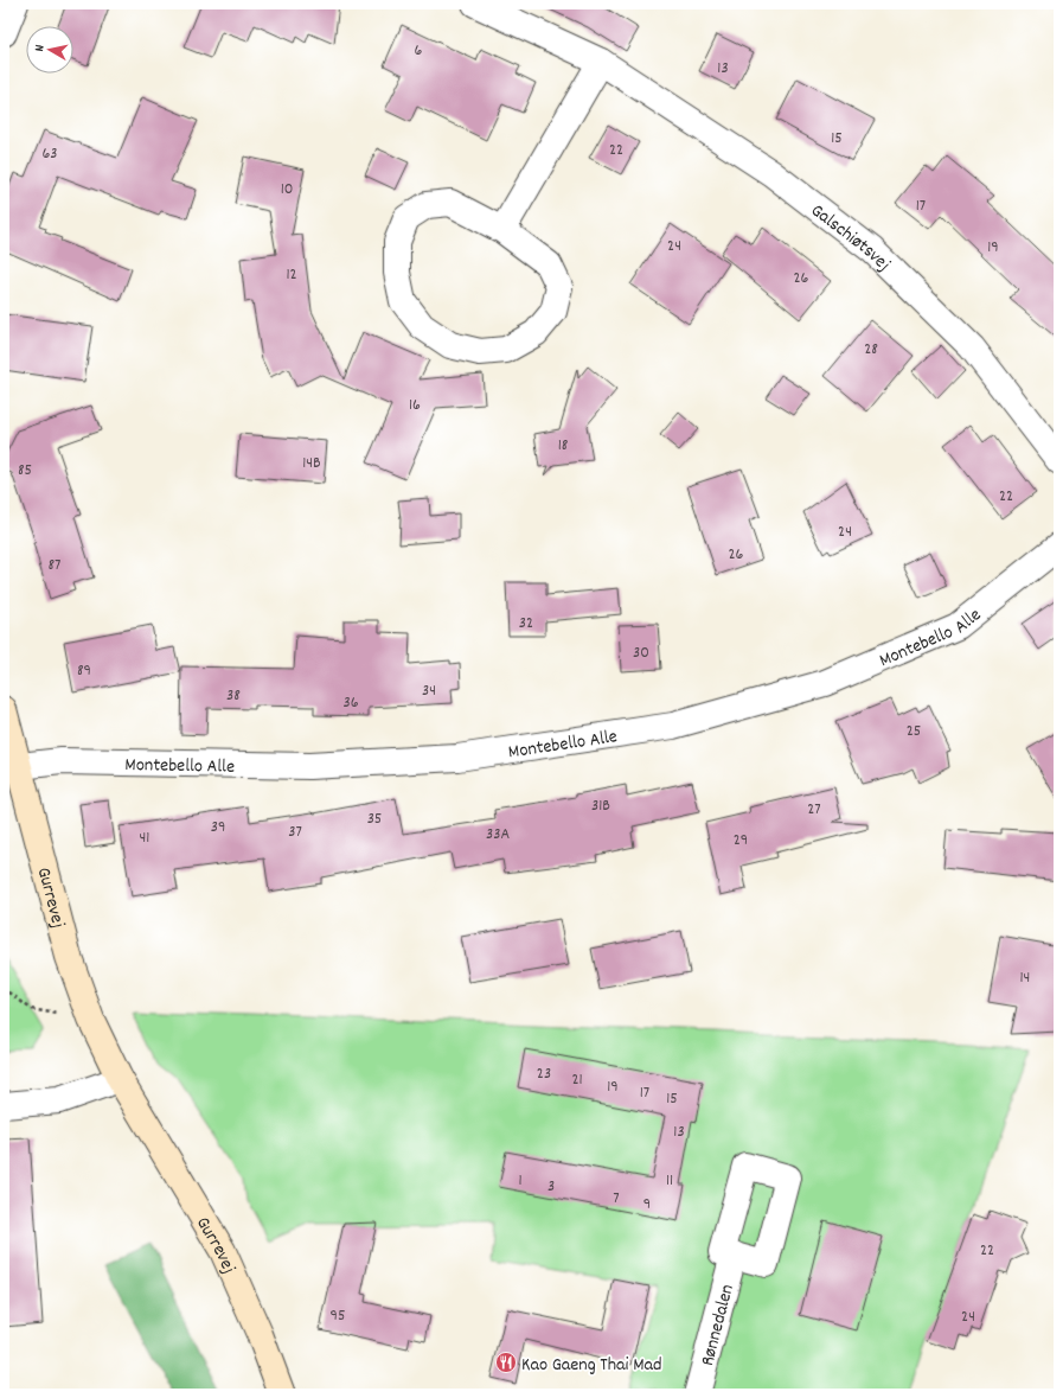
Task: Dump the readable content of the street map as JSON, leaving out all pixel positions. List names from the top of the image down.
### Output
{
  "streets": {
    "main road": ["Gurrevej"],
    "street": ["Galschiøtsvej", "Montebello Alle", "Rønnedalen"]
  },
  "crossings": [
    ["Montebello Alle", "Gurrevej"]
  ],
  "places": {
    "restaurant": ["Kao Gaeng Thai Mad"]
  },
  "house_numbers": [
    "6",
    "13",
    "15",
    "22",
    "63",
    "10",
    "17",
    "24",
    "19",
    "12",
    "26",
    "28",
    "16",
    "18",
    "14B",
    "85",
    "22",
    "24",
    "26",
    "87",
    "32",
    "30",
    "89",
    "34",
    "38",
    "36",
    "25",
    "31B",
    "27",
    "35",
    "39",
    "37",
    "33A",
    "41",
    "29",
    "14",
    "23",
    "21",
    "19",
    "17",
    "15",
    "13",
    "1",
    "11",
    "3",
    "7",
    "9",
    "22",
    "95",
    "24"
  ],
  "north": "left"
}
